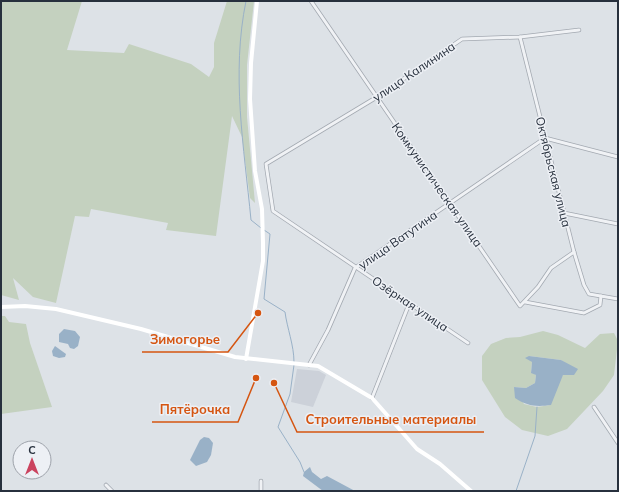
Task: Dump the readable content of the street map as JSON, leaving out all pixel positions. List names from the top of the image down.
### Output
{
  "streets": {
    "street": [
      "улица Калинина",
      "Октябрьская улица",
      "Коммунистическая улица",
      "улица Ватутина",
      "Озёрная улица"
    ]
  },
  "crossings": [
    ["улица Калинина", "Октябрьская улица"],
    ["улица Калинина", "Коммунистическая улица"],
    ["улица Калинина", "Озёрная улица"],
    ["Октябрьская улица", "улица Ватутина"],
    ["Коммунистическая улица", "улица Ватутина"],
    ["улица Ватутина", "Озёрная улица"]
  ],
  "places": ["Зимогорье", "Пятёрочка", "Строительные материалы"],
  "north": "top"
}
